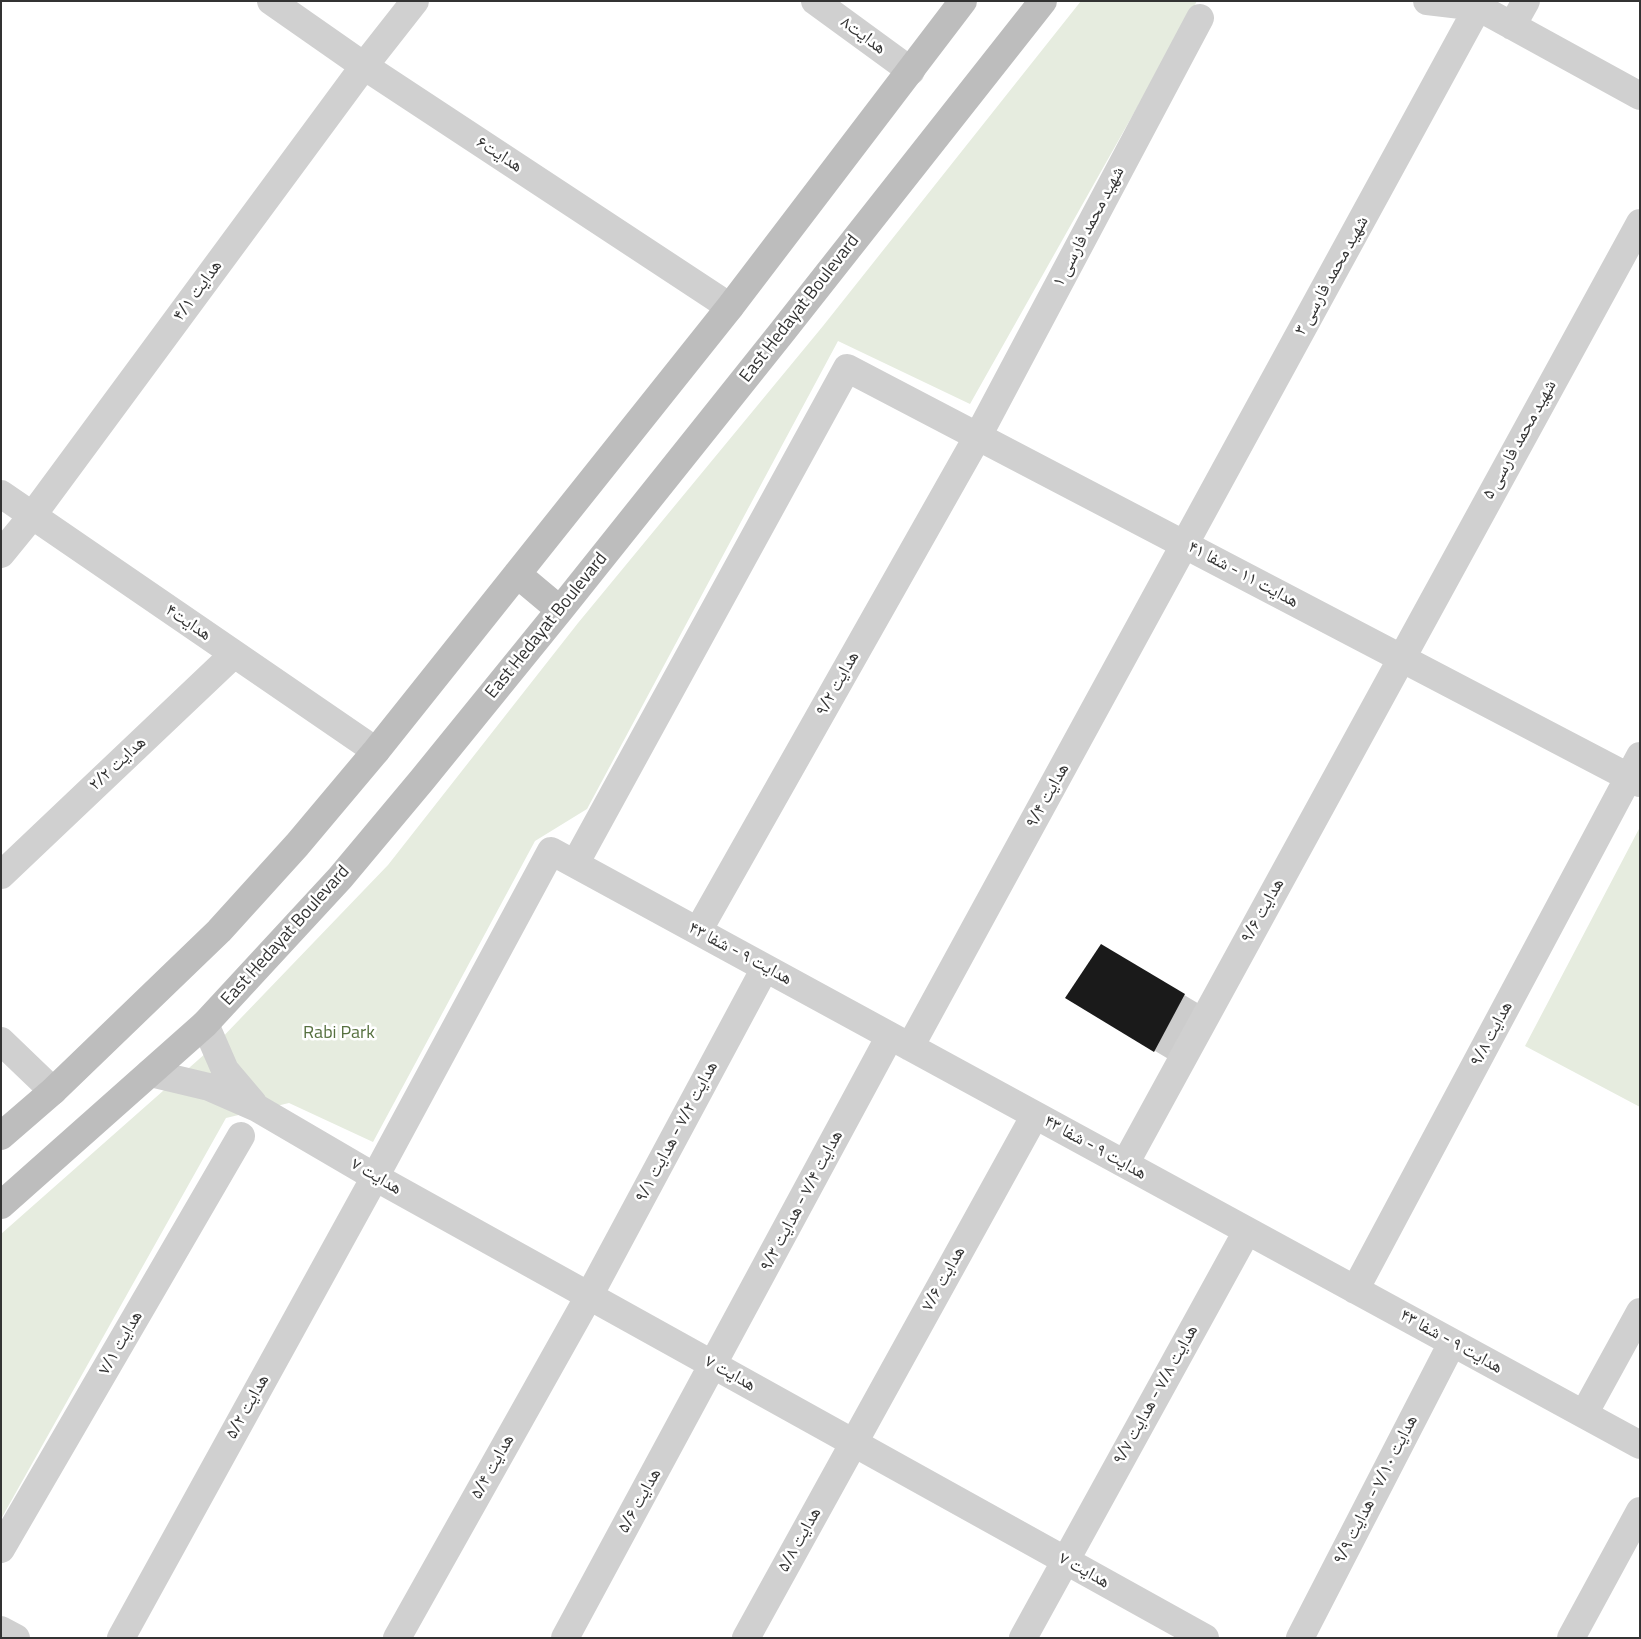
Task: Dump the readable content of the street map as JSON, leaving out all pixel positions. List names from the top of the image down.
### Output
{
  "streets": {
    "main road": ["East Hedayat Boulevard"],
    "street": [
      "هدایت۸",
      "هدایت۶",
      "شهید محمد فارسی ۱",
      "شهید محمد فارسی ۳",
      "هدایت ۴/۱",
      "شهید محمد فارسی ۵",
      "هدایت ۱۱ - شفا ۴۱",
      "هدایت۴",
      "هدایت ۹/۲",
      "هدایت ۲/۲",
      "هدایت ۹/۴",
      "هدایت ۹/۶",
      "هدایت ۹ - شفا ۴۳",
      "هدایت ۹/۸",
      "هدایت ۷/۲ - هدایت ۹/۱",
      "هدایت ۷",
      "هدایت ۷/۴ - هدایت ۹/۳",
      "هدایت ۷/۶",
      "هدایت ۷/۱",
      "هدایت ۷/۸ - هدایت ۹/۷",
      "هدایت ۵/۲",
      "هدایت ۵/۴",
      "هدایت ۷/۱۰ - هدایت ۹/۹",
      "هدایت ۵/۶",
      "هدایت ۵/۸"
    ]
  },
  "crossings": [
    ["هدایت۶", "هدایت ۴/۱"],
    ["شهید محمد فارسی ۱", "هدایت ۱۱ - شفا ۴۱"],
    ["شهید محمد فارسی ۱", "هدایت ۹/۲"],
    ["شهید محمد فارسی ۳", "هدایت ۱۱ - شفا ۴۱"],
    ["شهید محمد فارسی ۳", "هدایت ۹/۴"],
    ["هدایت ۴/۱", "هدایت۴"],
    ["East Hedayat Boulevard", "هدایت ۷"],
    ["شهید محمد فارسی ۵", "هدایت ۱۱ - شفا ۴۱"],
    ["شهید محمد فارسی ۵", "هدایت ۹/۶"],
    ["هدایت ۱۱ - شفا ۴۱", "هدایت ۹/۲"],
    ["هدایت ۱۱ - شفا ۴۱", "هدایت ۹/۴"],
    ["هدایت ۱۱ - شفا ۴۱", "هدایت ۹/۶"],
    ["هدایت ۱۱ - شفا ۴۱", "هدایت ۹ - شفا ۴۳"],
    ["هدایت ۱۱ - شفا ۴۱", "هدایت ۹/۸"],
    ["هدایت۴", "هدایت ۲/۲"],
    ["هدایت ۹/۲", "هدایت ۹ - شفا ۴۳"],
    ["هدایت ۹/۴", "هدایت ۹ - شفا ۴۳"],
    ["هدایت ۹/۴", "هدایت ۷/۴ - هدایت ۹/۳"],
    ["هدایت ۹/۶", "هدایت ۹ - شفا ۴۳"],
    ["هدایت ۹ - شفا ۴۳", "هدایت ۹/۸"],
    ["هدایت ۹ - شفا ۴۳", "هدایت ۷/۲ - هدایت ۹/۱"],
    ["هدایت ۹ - شفا ۴۳", "هدایت ۷/۴ - هدایت ۹/۳"],
    ["هدایت ۹ - شفا ۴۳", "هدایت ۷/۶"],
    ["هدایت ۹ - شفا ۴۳", "هدایت ۷/۸ - هدایت ۹/۷"],
    ["هدایت ۹ - شفا ۴۳", "هدایت ۵/۲"],
    ["هدایت ۹ - شفا ۴۳", "هدایت ۷/۱۰ - هدایت ۹/۹"],
    ["هدایت ۷/۲ - هدایت ۹/۱", "هدایت ۷"],
    ["هدایت ۷/۲ - هدایت ۹/۱", "هدایت ۵/۴"],
    ["هدایت ۷", "هدایت ۷/۴ - هدایت ۹/۳"],
    ["هدایت ۷", "هدایت ۷/۶"],
    ["هدایت ۷", "هدایت ۷/۸ - هدایت ۹/۷"],
    ["هدایت ۷", "هدایت ۵/۲"],
    ["هدایت ۷", "هدایت ۵/۴"],
    ["هدایت ۷", "هدایت ۵/۶"],
    ["هدایت ۷", "هدایت ۵/۸"],
    ["هدایت ۷/۴ - هدایت ۹/۳", "هدایت ۵/۶"],
    ["هدایت ۷/۶", "هدایت ۵/۸"]
  ],
  "parks": ["Rabi Park"]
}
